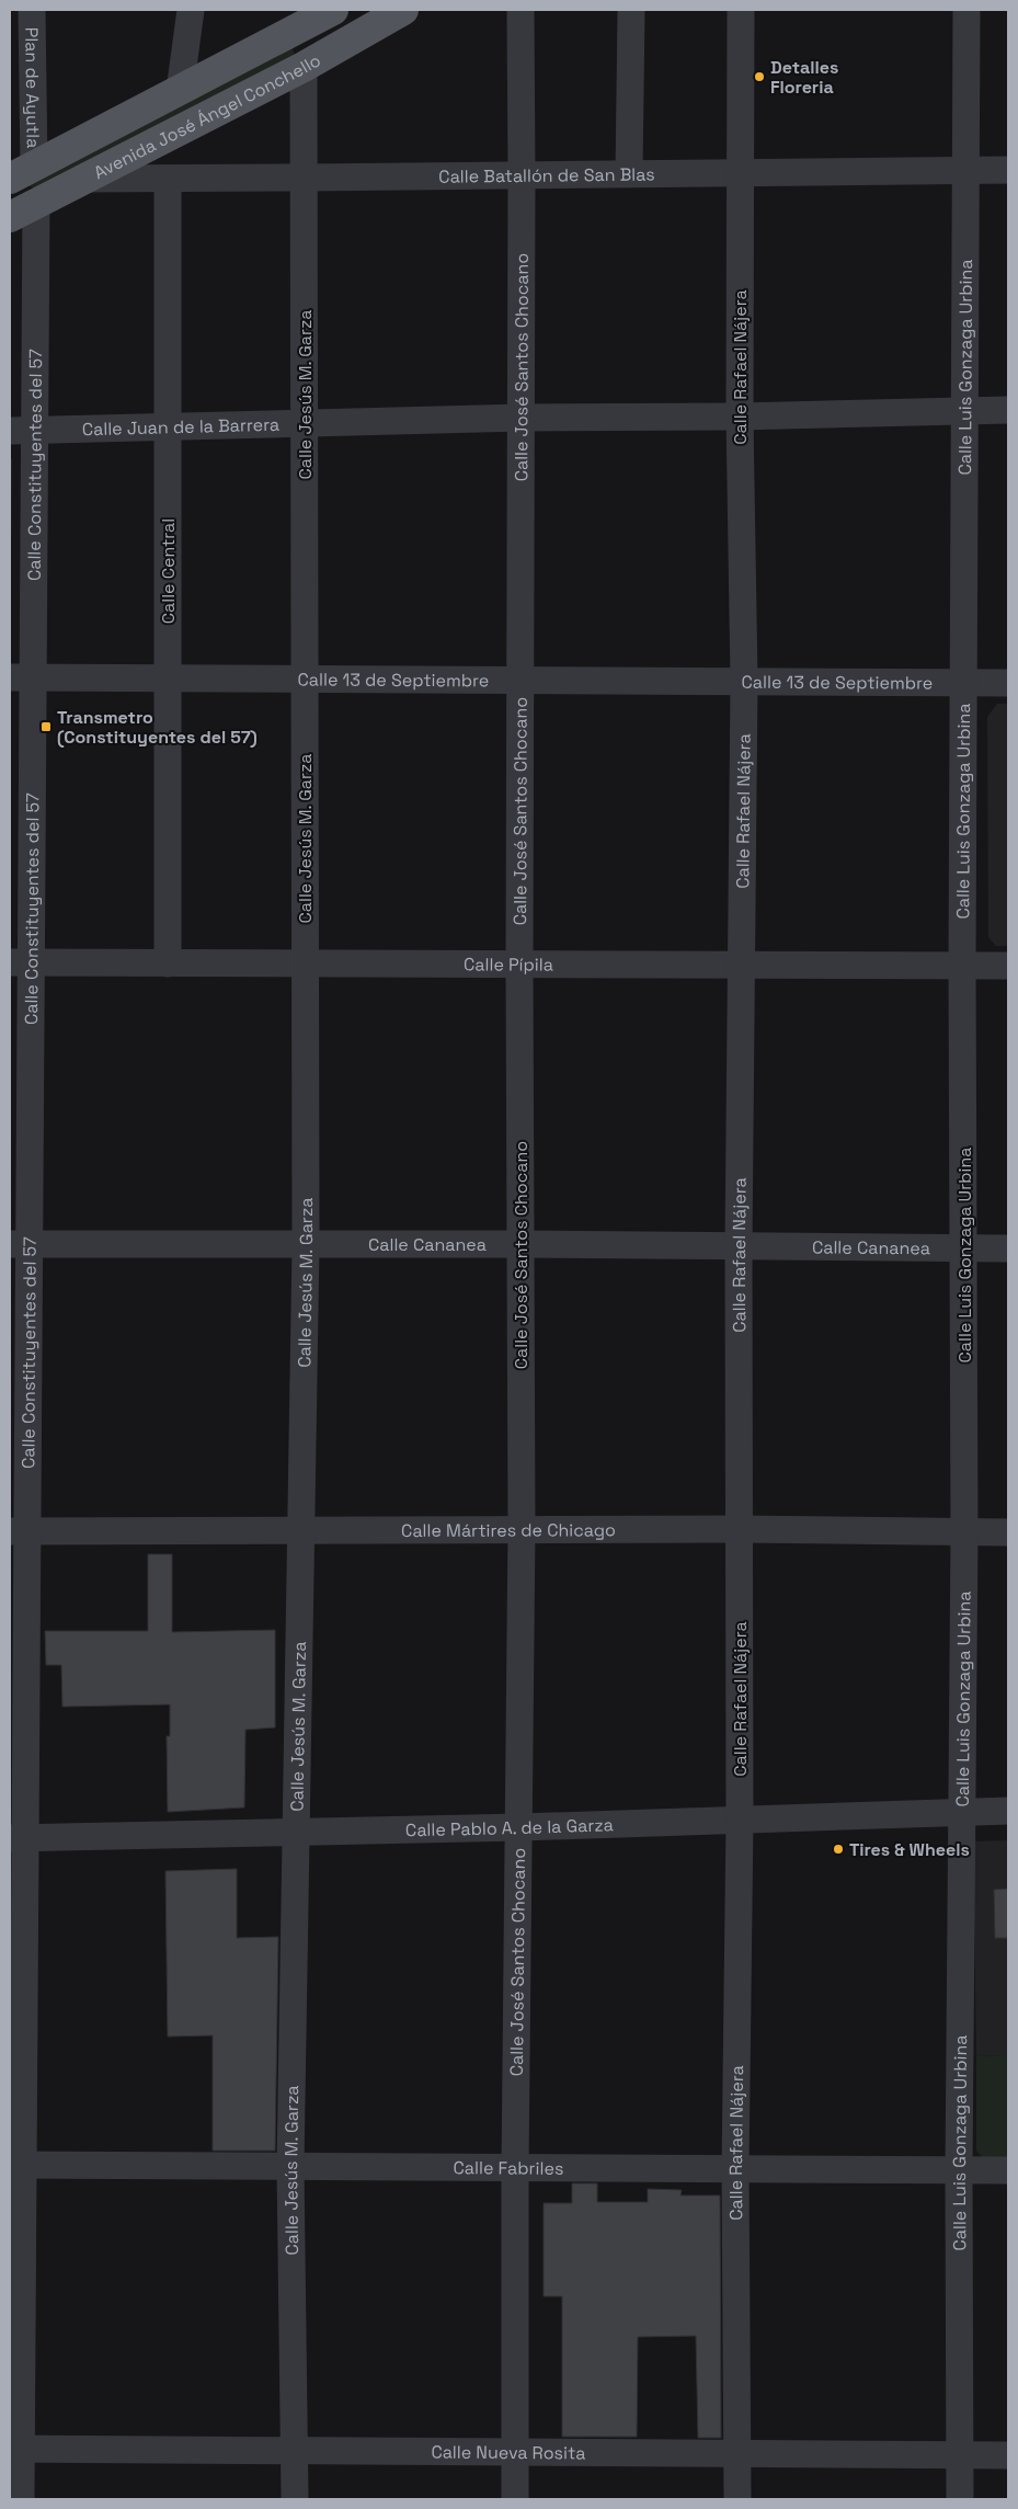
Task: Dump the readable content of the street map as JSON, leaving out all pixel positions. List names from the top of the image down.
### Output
{
  "streets": {
    "main road": ["Avenida José Ángel Conchello"],
    "street": [
      "Plan de Ayutla",
      "Calle Batallón de San Blas",
      "Calle José Santos Chocano",
      "Calle Rafael Nájera",
      "Calle Luis Gonzaga Urbina",
      "Calle Jesús M. Garza",
      "Calle Juan de la Barrera",
      "Calle Constituyentes del 57",
      "Calle Central",
      "Calle 13 de Septiembre",
      "Calle Pípila",
      "Calle Cananea",
      "Calle Mártires de Chicago",
      "Calle Pablo A. de la Garza",
      "Calle Fabriles",
      "Calle Nueva Rosita"
    ]
  },
  "crossings": [
    ["Plan de Ayutla", "Avenida José Ángel Conchello"],
    ["Avenida José Ángel Conchello", "Calle Batallón de San Blas"],
    ["Avenida José Ángel Conchello", "Calle Jesús M. Garza"],
    ["Avenida José Ángel Conchello", "Calle Constituyentes del 57"],
    ["Calle Batallón de San Blas", "Calle José Santos Chocano"],
    ["Calle Batallón de San Blas", "Calle Rafael Nájera"],
    ["Calle Batallón de San Blas", "Calle Luis Gonzaga Urbina"],
    ["Calle Batallón de San Blas", "Calle Jesús M. Garza"],
    ["Calle Batallón de San Blas", "Calle Central"],
    ["Calle José Santos Chocano", "Calle Juan de la Barrera"],
    ["Calle José Santos Chocano", "Calle 13 de Septiembre"],
    ["Calle José Santos Chocano", "Calle Pípila"],
    ["Calle José Santos Chocano", "Calle Cananea"],
    ["Calle José Santos Chocano", "Calle Mártires de Chicago"],
    ["Calle José Santos Chocano", "Calle Pablo A. de la Garza"],
    ["Calle José Santos Chocano", "Calle Fabriles"],
    ["Calle José Santos Chocano", "Calle Nueva Rosita"],
    ["Calle Rafael Nájera", "Calle Juan de la Barrera"],
    ["Calle Rafael Nájera", "Calle 13 de Septiembre"],
    ["Calle Rafael Nájera", "Calle Pípila"],
    ["Calle Rafael Nájera", "Calle Cananea"],
    ["Calle Rafael Nájera", "Calle Mártires de Chicago"],
    ["Calle Rafael Nájera", "Calle Pablo A. de la Garza"],
    ["Calle Rafael Nájera", "Calle Fabriles"],
    ["Calle Rafael Nájera", "Calle Nueva Rosita"],
    ["Calle Luis Gonzaga Urbina", "Calle Juan de la Barrera"],
    ["Calle Luis Gonzaga Urbina", "Calle 13 de Septiembre"],
    ["Calle Luis Gonzaga Urbina", "Calle Pípila"],
    ["Calle Luis Gonzaga Urbina", "Calle Cananea"],
    ["Calle Luis Gonzaga Urbina", "Calle Mártires de Chicago"],
    ["Calle Luis Gonzaga Urbina", "Calle Pablo A. de la Garza"],
    ["Calle Luis Gonzaga Urbina", "Calle Fabriles"],
    ["Calle Luis Gonzaga Urbina", "Calle Nueva Rosita"],
    ["Calle Jesús M. Garza", "Calle Juan de la Barrera"],
    ["Calle Jesús M. Garza", "Calle 13 de Septiembre"],
    ["Calle Jesús M. Garza", "Calle Pípila"],
    ["Calle Jesús M. Garza", "Calle Cananea"],
    ["Calle Jesús M. Garza", "Calle Mártires de Chicago"],
    ["Calle Jesús M. Garza", "Calle Pablo A. de la Garza"],
    ["Calle Jesús M. Garza", "Calle Fabriles"],
    ["Calle Jesús M. Garza", "Calle Nueva Rosita"],
    ["Calle Juan de la Barrera", "Calle Constituyentes del 57"],
    ["Calle Juan de la Barrera", "Calle Central"],
    ["Calle Constituyentes del 57", "Calle 13 de Septiembre"],
    ["Calle Constituyentes del 57", "Calle Pípila"],
    ["Calle Constituyentes del 57", "Calle Cananea"],
    ["Calle Constituyentes del 57", "Calle Mártires de Chicago"],
    ["Calle Constituyentes del 57", "Calle Pablo A. de la Garza"],
    ["Calle Constituyentes del 57", "Calle Fabriles"],
    ["Calle Constituyentes del 57", "Calle Nueva Rosita"],
    ["Calle Central", "Calle 13 de Septiembre"],
    ["Calle Central", "Calle Pípila"]
  ],
  "places": {
    "other": ["Detalles Floreria", "Tires & Wheels"],
    "transit": ["Transmetro (Constituyentes del 57)"]
  }
}
